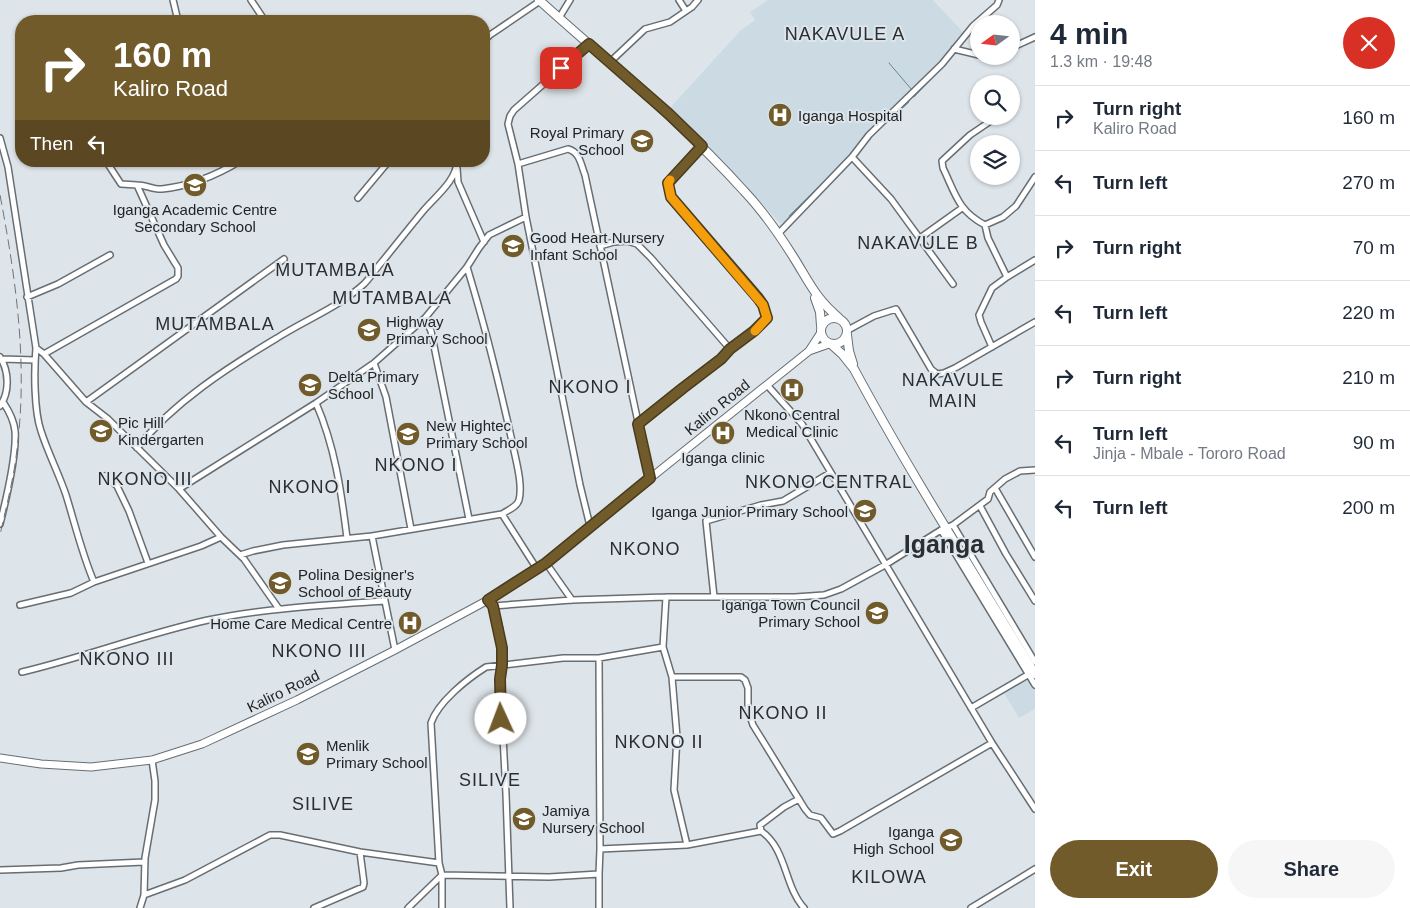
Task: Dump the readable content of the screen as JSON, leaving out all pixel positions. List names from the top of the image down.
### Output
{
  "streets": {
    "main road": ["Kaliro Road"]
  },
  "districts": [
    "NAKAVULE A",
    "NAKAVULE B",
    "MUTAMBALA",
    "MUTAMBALA",
    "MUTAMBALA",
    "NAKAVULE MAIN",
    "NKONO I",
    "NKONO I",
    "NKONO III",
    "NKONO CENTRAL",
    "NKONO I",
    "Iganga",
    "NKONO",
    "NKONO III",
    "NKONO III",
    "NKONO II",
    "NKONO II",
    "SILIVE",
    "SILIVE",
    "KILOWA"
  ],
  "places": {
    "hospital": [
      "Iganga Hospital",
      "Nkono Central Medical Clinic",
      "Iganga clinic",
      "Home Care Medical Centre"
    ],
    "school or university": [
      "Royal Primary School",
      "Iganga Academic Centre Secondary School",
      "Good Heart Nursery Infant School",
      "Highway Primary School",
      "Delta Primary School",
      "Pic Hill Kindergarten",
      "New Hightec Primary School",
      "Iganga Junior Primary School",
      "Polina Designer's School of Beauty",
      "Iganga Town Council Primary School",
      "Menlik Primary School",
      "Jamiya Nursery School",
      "Iganga High School"
    ]
  },
  "north": "left",
  "page": {
    "heading": ["4 min", "1.3 km · 19:48"],
    "turn": ["160 m", "Kaliro Road"],
    "list": [
      {
        "name": "Turn right",
        "note": "Kaliro Road",
        "value": "160 m"
      },
      {
        "name": "Turn left",
        "value": "270 m"
      },
      {
        "name": "Turn right",
        "value": "70 m"
      },
      {
        "name": "Turn left",
        "value": "220 m"
      },
      {
        "name": "Turn right",
        "value": "210 m"
      },
      {
        "name": "Turn left",
        "note": "Jinja - Mbale - Tororo Road",
        "value": "90 m"
      },
      {
        "name": "Turn left",
        "value": "200 m"
      }
    ],
    "then": "Then",
    "buttons": ["Exit", "Share"]
  }
}
